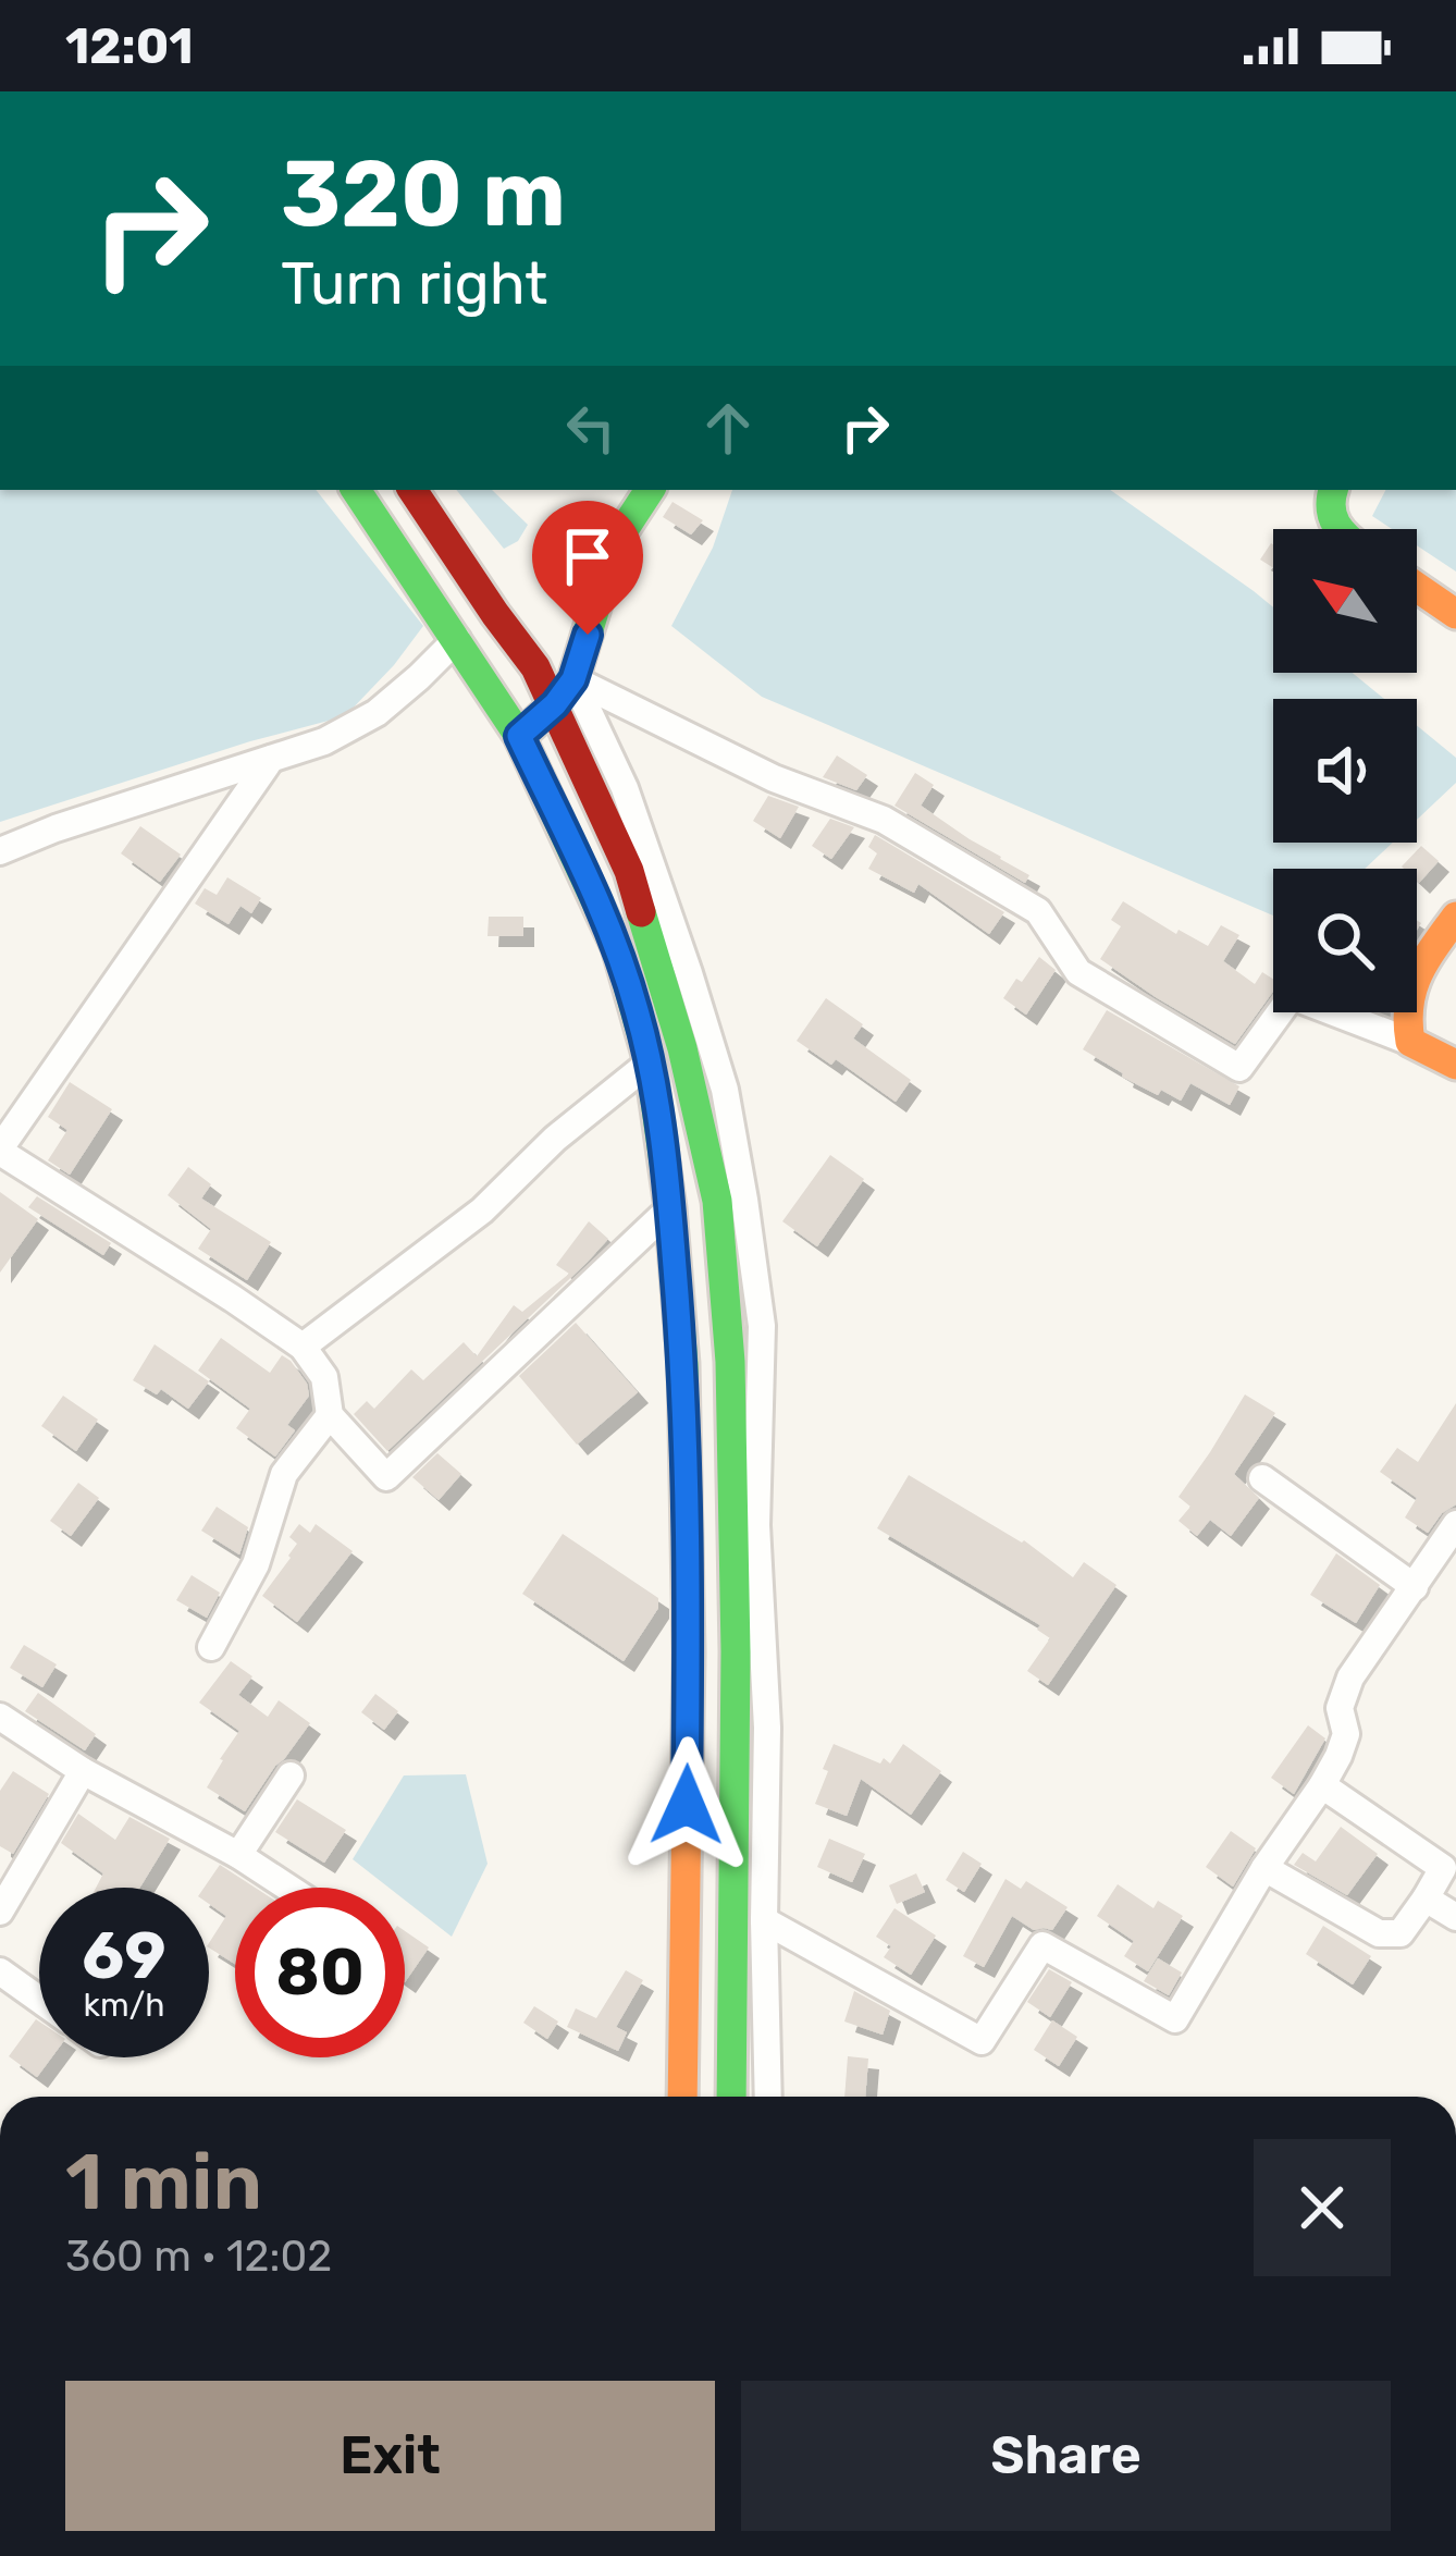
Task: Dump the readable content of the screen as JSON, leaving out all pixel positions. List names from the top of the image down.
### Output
{
  "north": "top left",
  "page": {
    "status": "12:01",
    "turn": ["320 m", "Turn right"],
    "speed": "69 km/h",
    "limit": "80",
    "heading": ["1 min", "360 m · 12:02"],
    "buttons": ["Exit", "Share"]
  }
}
